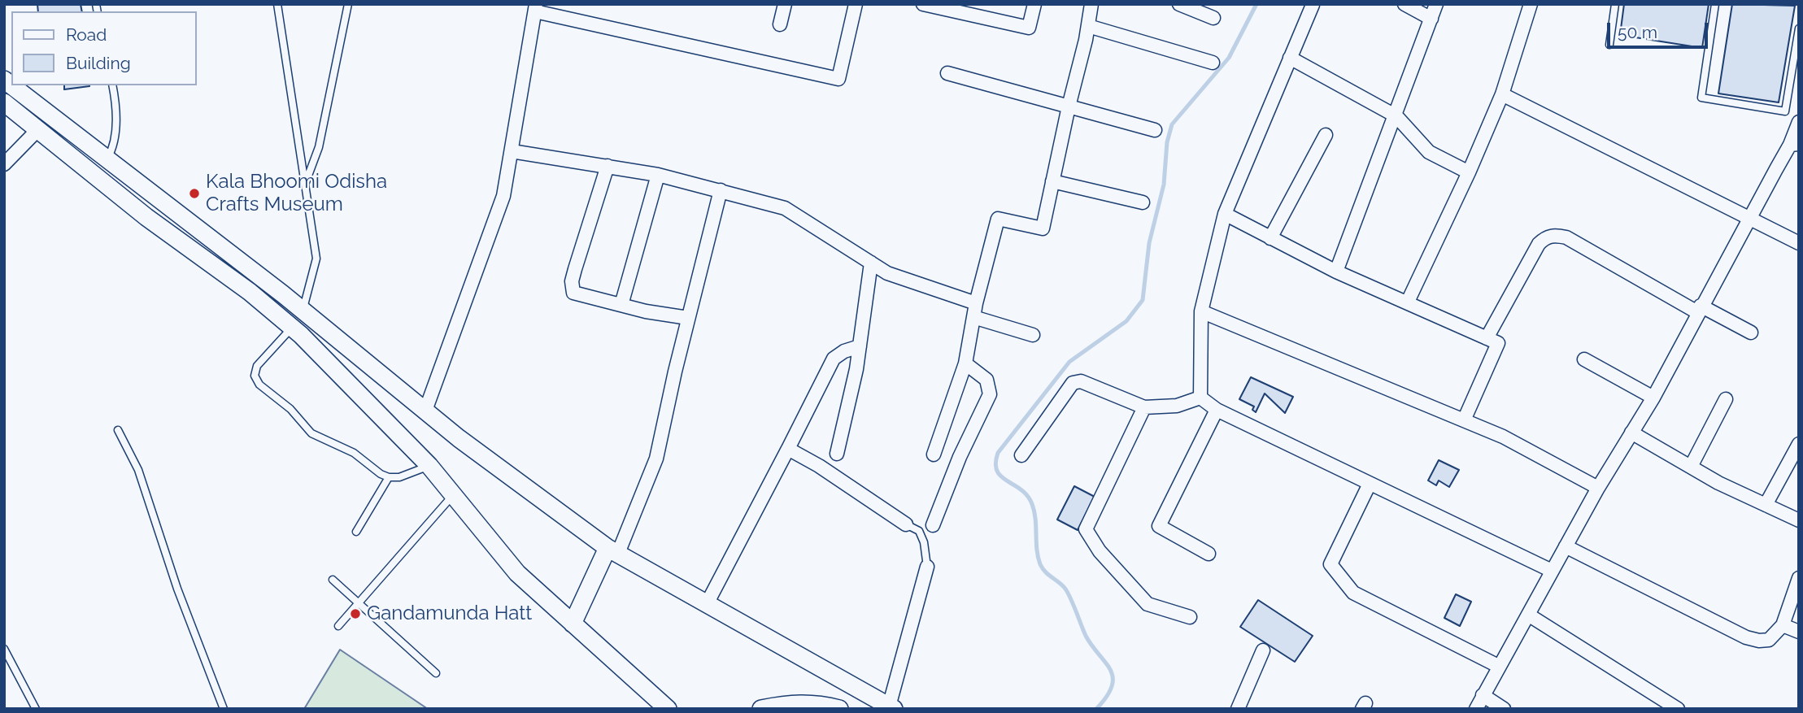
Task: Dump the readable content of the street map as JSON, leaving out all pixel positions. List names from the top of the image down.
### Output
{
  "places": ["Kala Bhoomi Odisha Crafts Museum", "Gandamunda Hatt"],
  "legend": ["Road", "Building"],
  "scale_bar": "50 m"
}
